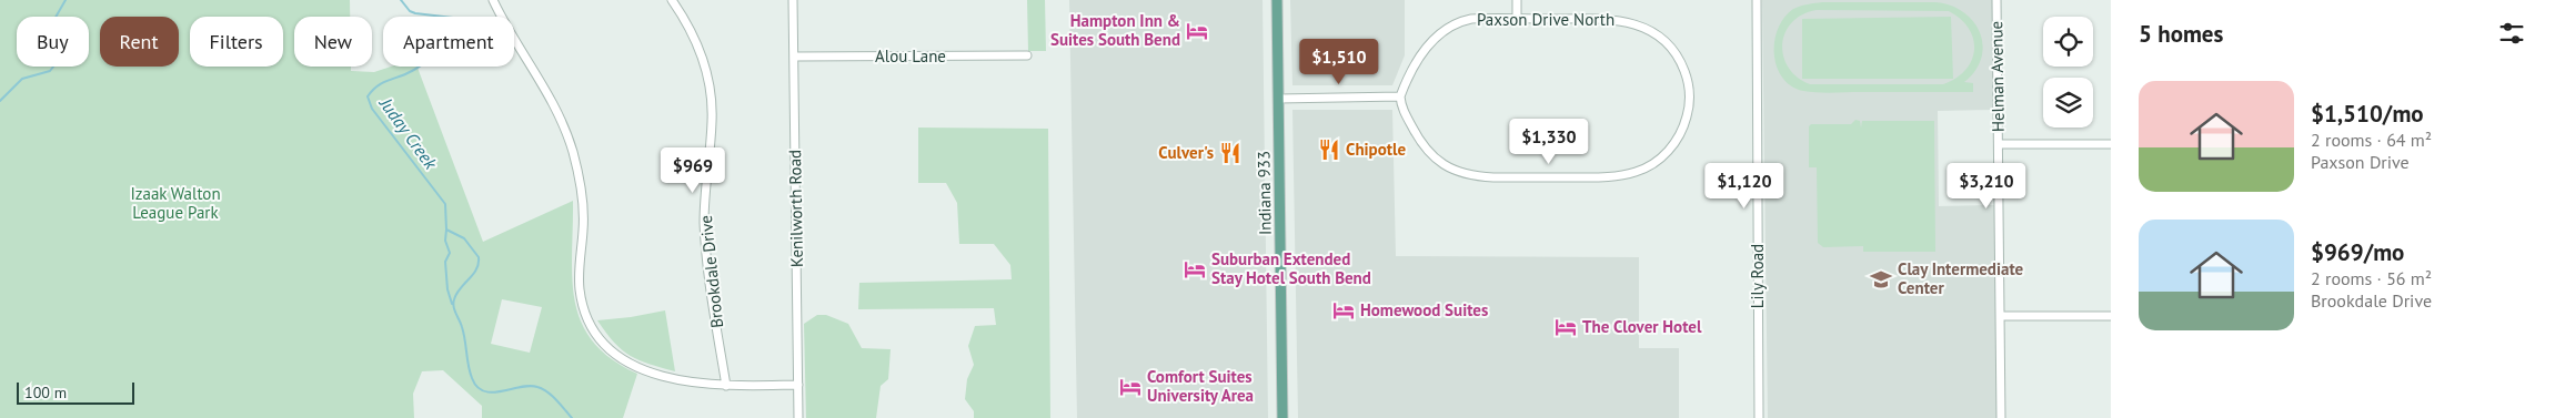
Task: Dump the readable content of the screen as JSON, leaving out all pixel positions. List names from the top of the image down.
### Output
{
  "streets": {
    "main road": ["Indiana 933"],
    "street": [
      "Paxson Drive North",
      "Alou Lane",
      "Helman Avenue",
      "Kenilworth Road",
      "Brookdale Drive",
      "Lily Road"
    ]
  },
  "crossings": [
    ["Alou Lane", "Kenilworth Road"]
  ],
  "water": ["Juday Creek"],
  "parks": ["Izaak Walton League Park"],
  "places": {
    "hotel": [
      "Hampton Inn & Suites South Bend",
      "Suburban Extended Stay Hotel South Bend",
      "Homewood Suites",
      "The Clover Hotel",
      "Comfort Suites University Area"
    ],
    "restaurant": ["Chipotle", "Culver's"],
    "school or university": ["Clay Intermediate Center"]
  },
  "scale_bar": "100 m",
  "page": {
    "heading": "5 homes",
    "chip": [
      "Buy",
      "Rent",
      "Filters",
      "New",
      "Apartment"
    ],
    "price": [
      "$1,510",
      "$1,330",
      "$969",
      "$1,120",
      "$3,210"
    ],
    "list": [
      {
        "name": "$1,510/mo",
        "note": "2 rooms · 64 m² · Paxson Drive"
      },
      {
        "name": "$969/mo",
        "note": "2 rooms · 56 m² · Brookdale Drive"
      }
    ],
    "scale": "100 m"
  }
}
